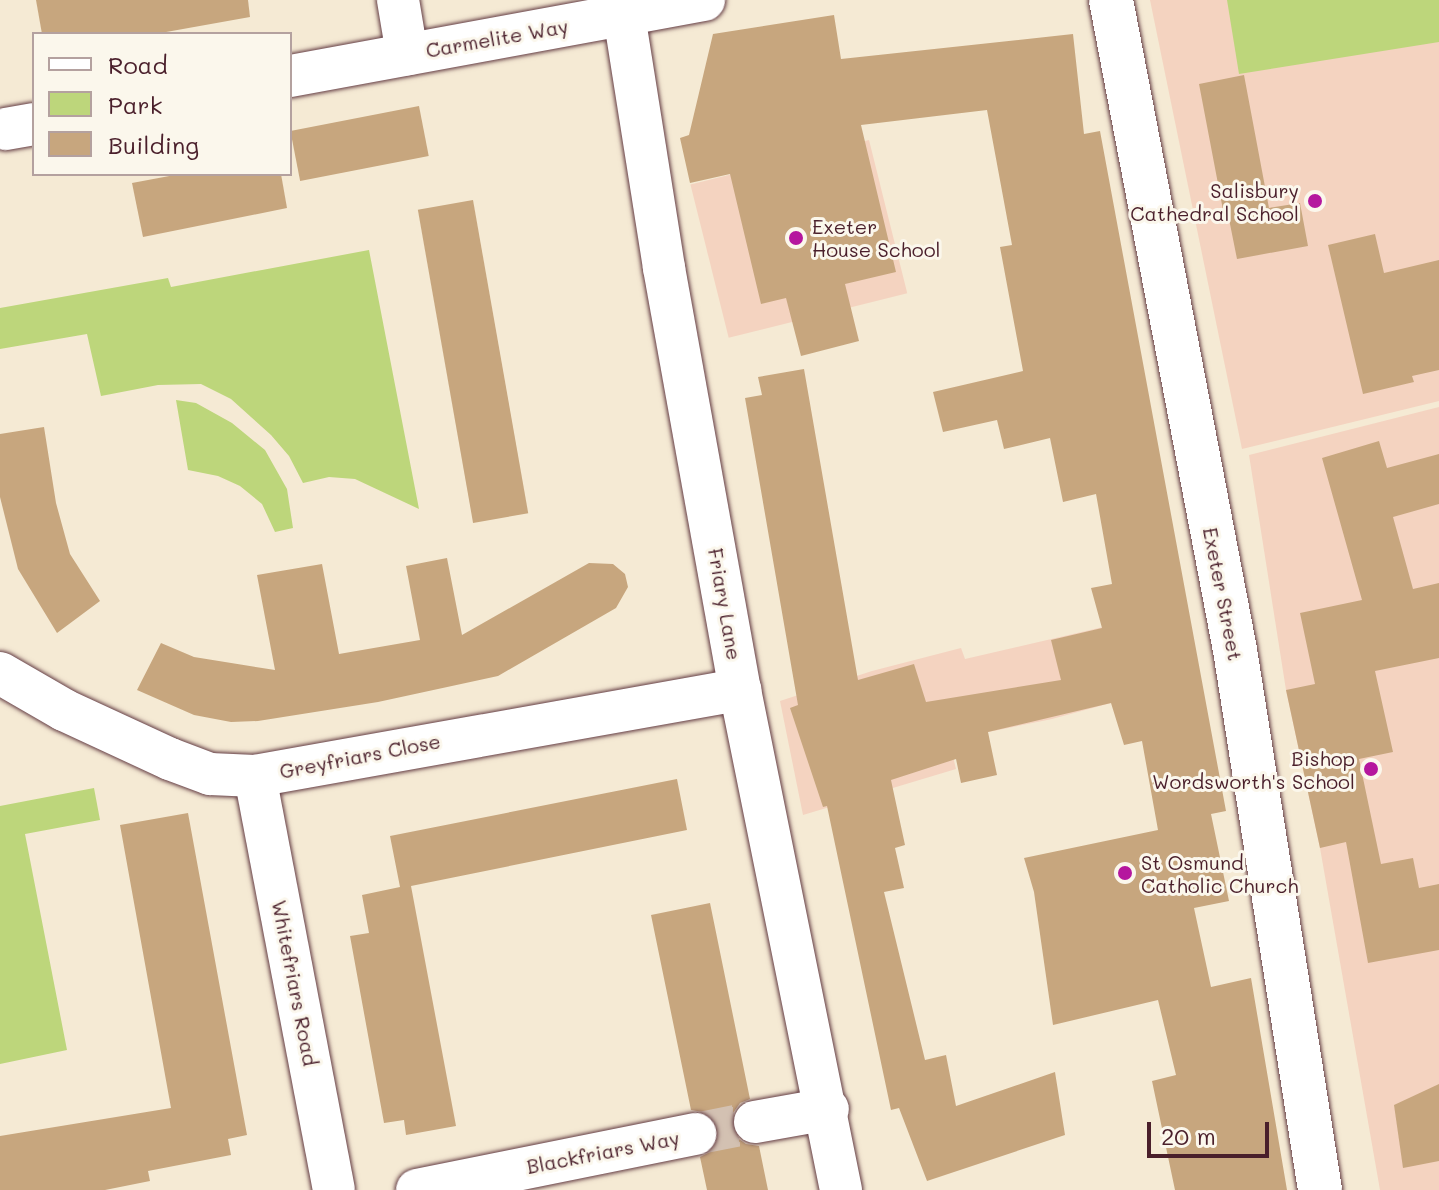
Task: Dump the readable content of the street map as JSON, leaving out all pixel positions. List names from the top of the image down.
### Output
{
  "streets": {
    "street": [
      "Carmelite Way",
      "Exeter Street",
      "Friary Lane",
      "Greyfriars Close",
      "Whitefriars Road",
      "Blackfriars Way"
    ]
  },
  "crossings": [
    ["Carmelite Way", "Friary Lane"],
    ["Friary Lane", "Greyfriars Close"],
    ["Greyfriars Close", "Whitefriars Road"]
  ],
  "places": [
    "Salisbury Cathedral School",
    "Exeter House School",
    "Bishop Wordsworth's School",
    "St Osmund Catholic Church"
  ],
  "legend": ["Road", "Park", "Building"],
  "scale_bar": "20 m"
}
